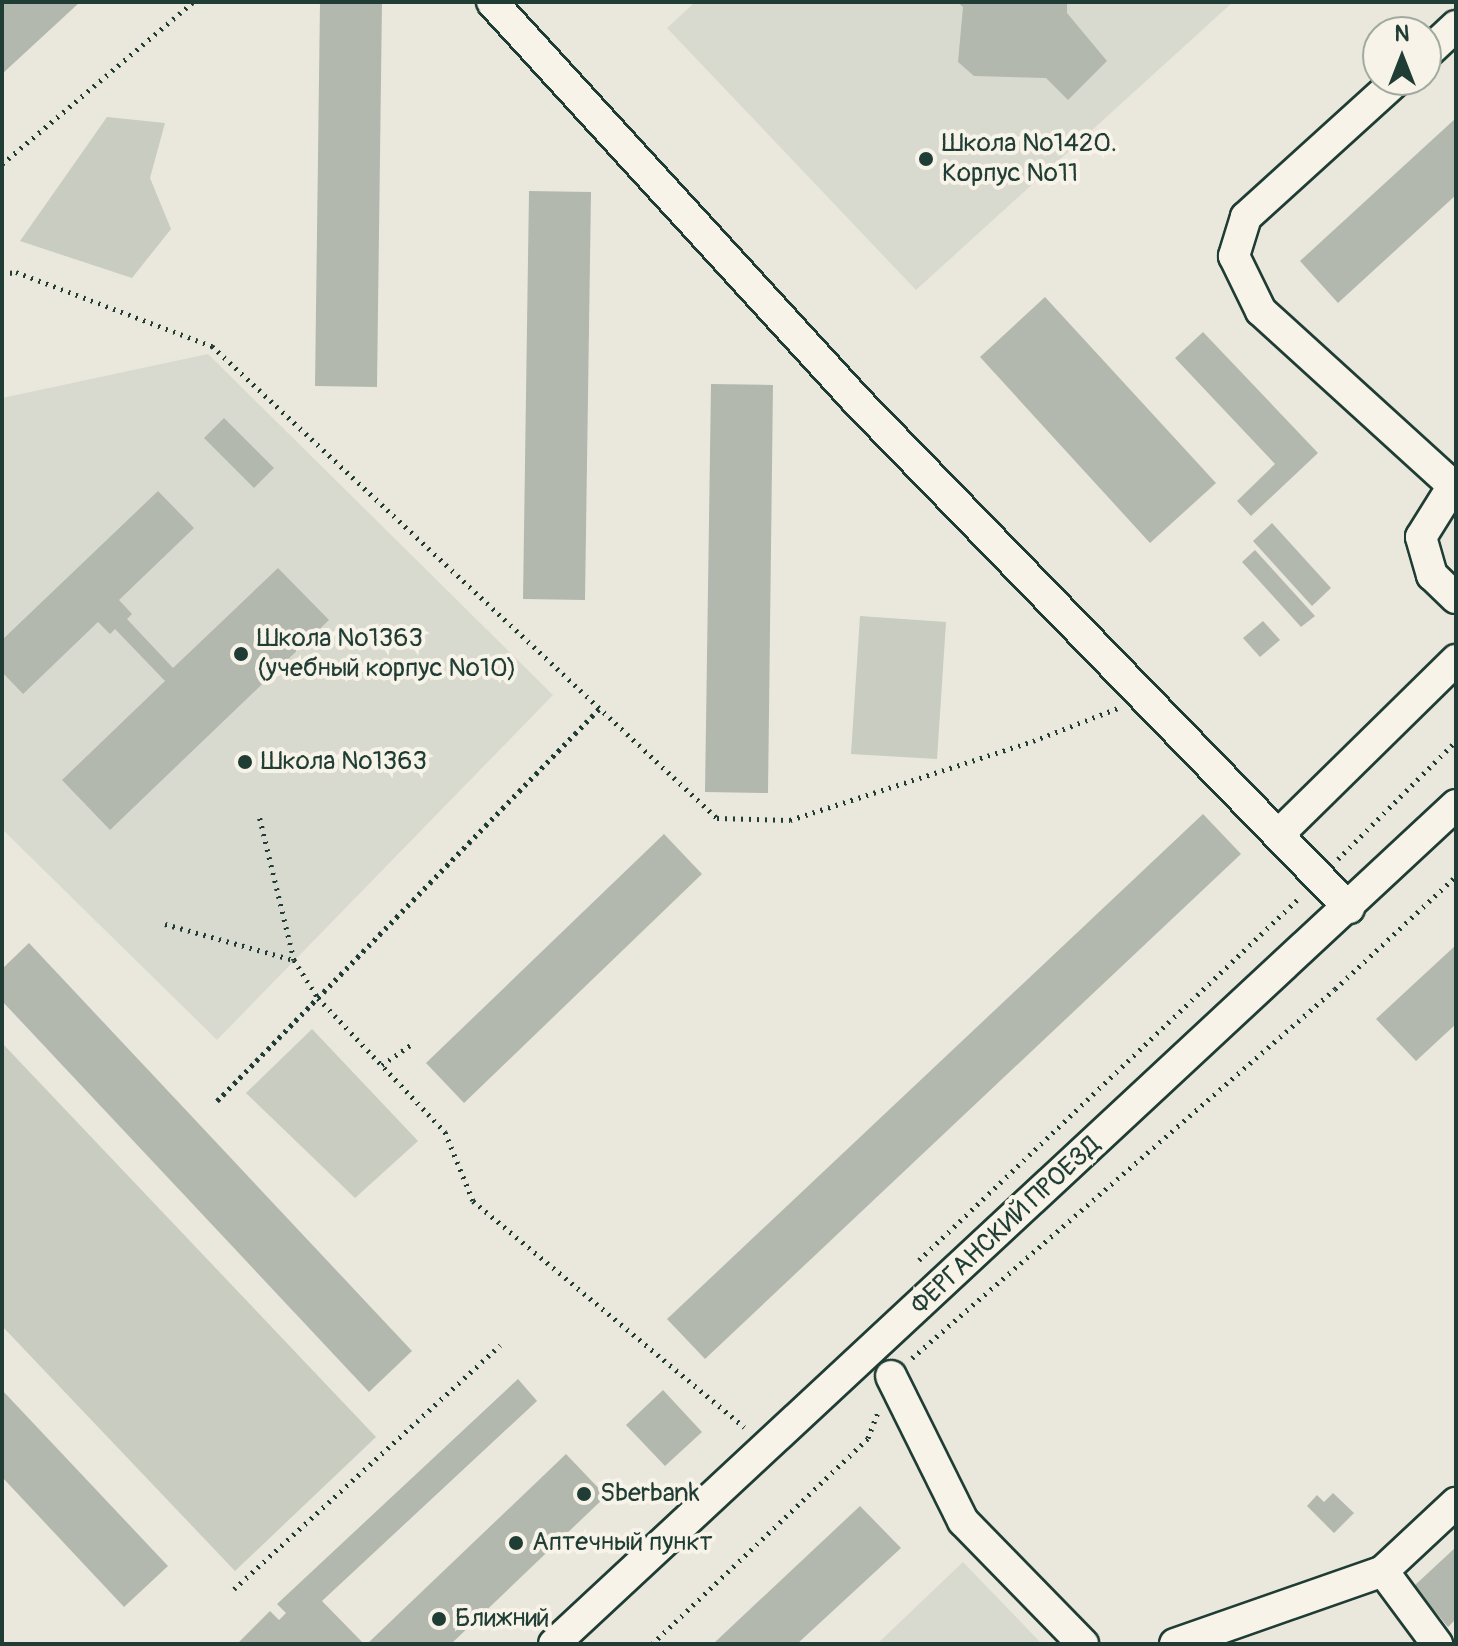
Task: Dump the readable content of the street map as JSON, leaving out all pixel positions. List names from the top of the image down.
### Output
{
  "streets": {
    "street": ["ФЕРГАНСКИЙ ПРОЕЗД"]
  },
  "places": [
    "Школа №1420. Корпус №11",
    "Школа №1363 (учебный корпус №10)",
    "Школа №1363",
    "Sberbank",
    "Аптечный пункт",
    "Ближний"
  ],
  "north": "top"
}
